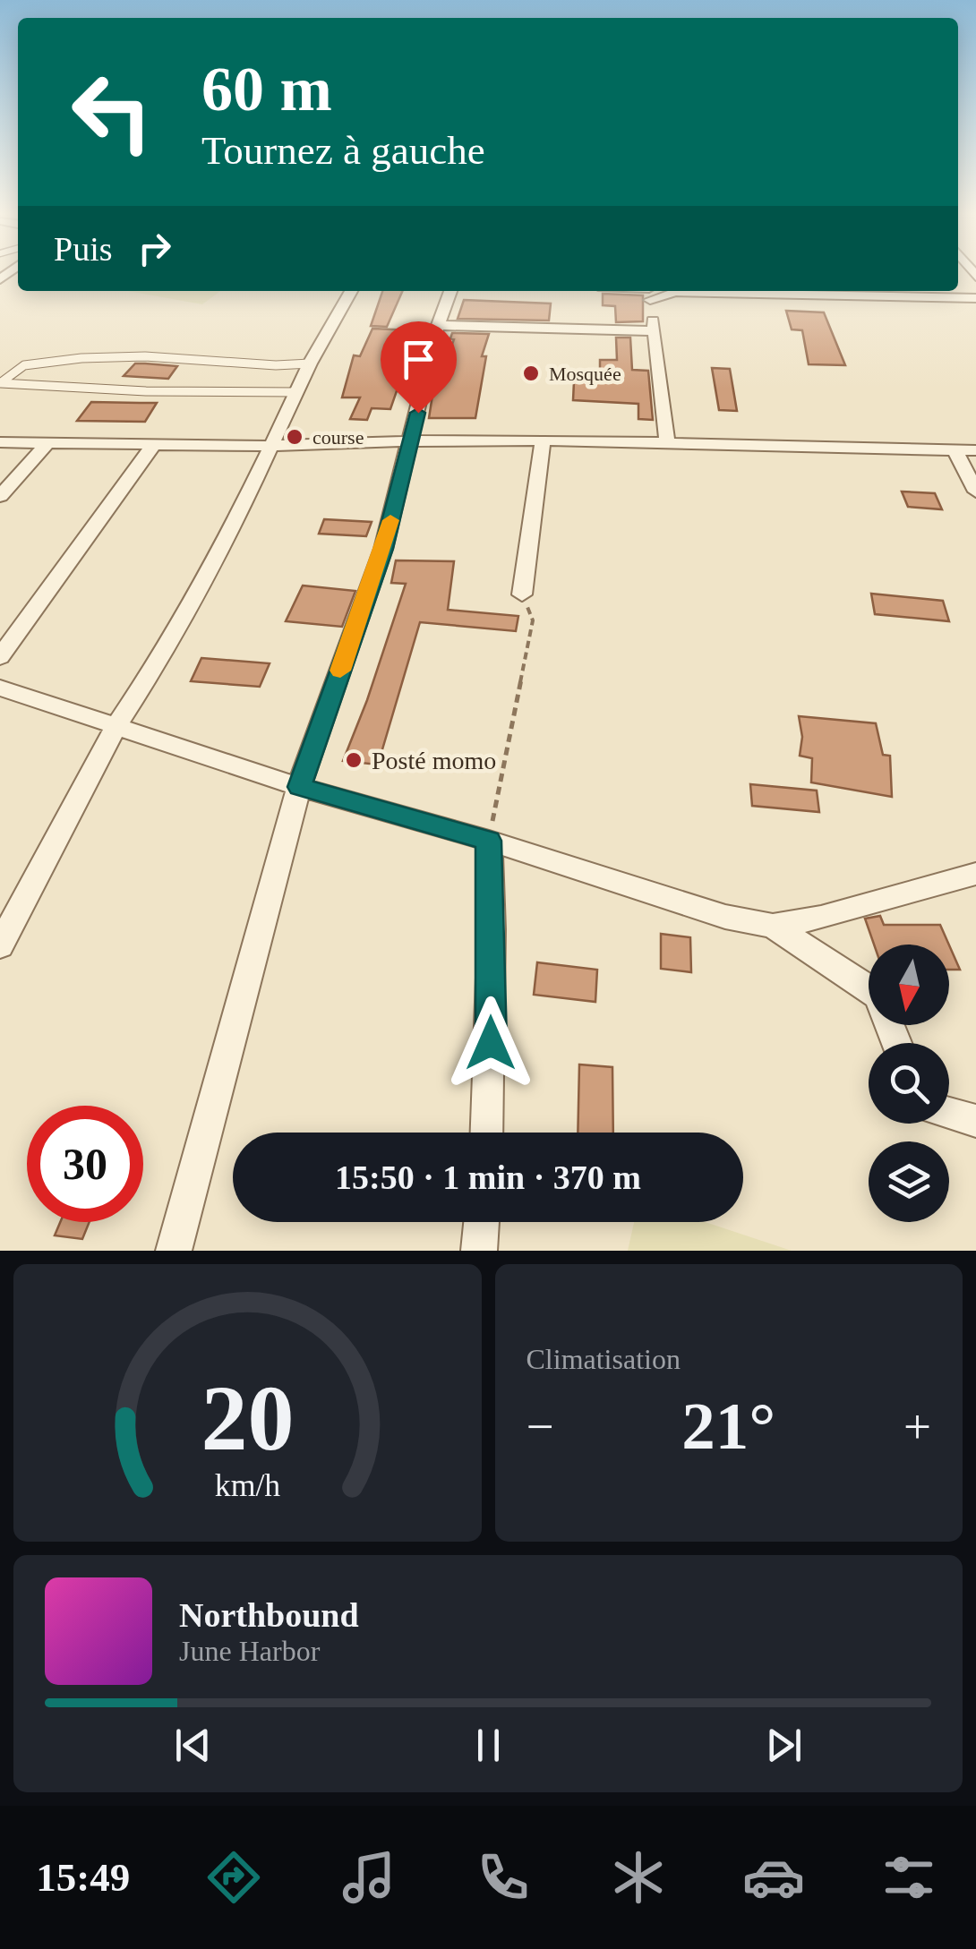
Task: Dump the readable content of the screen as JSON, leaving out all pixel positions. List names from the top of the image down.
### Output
{
  "places": ["Mosquée", "course", "Posté momo"],
  "north": "bottom",
  "page": {
    "turn": ["60 m", "Tournez à gauche"],
    "then": "Puis",
    "limit": "30",
    "trip": "15:50 · 1 min · 370 m",
    "tile": "Climatisation",
    "heat": ["−", "21°", "+"],
    "song": ["Northbound", "June Harbor"],
    "tabs": "15:49",
    "gauge": ["20", "km/h"]
  }
}
